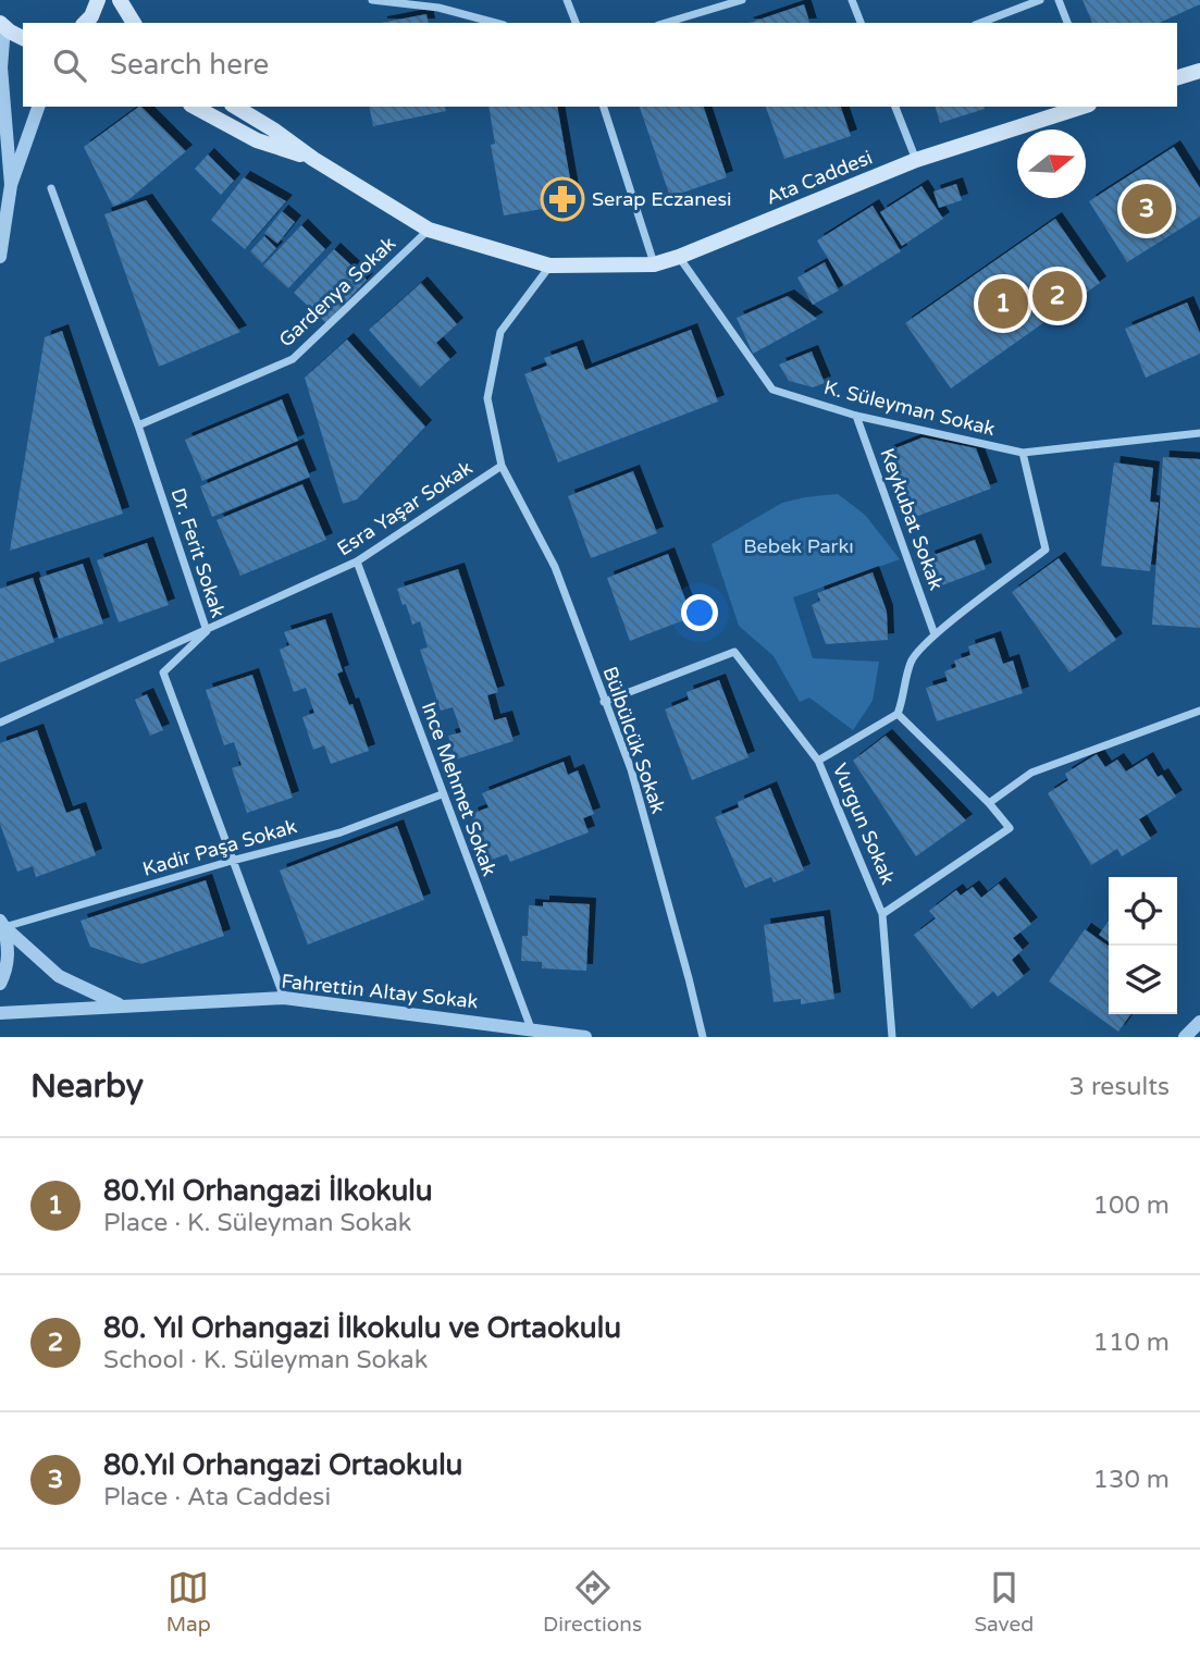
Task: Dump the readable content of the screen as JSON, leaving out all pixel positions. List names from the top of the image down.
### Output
{
  "streets": {
    "main road": ["Ata Caddesi"],
    "street": [
      "Gardenya Sokak",
      "K. Süleyman Sokak",
      "Esra Yaşar Sokak",
      "Keykubat Sokak",
      "Dr. Ferit Sokak",
      "Bülbülcük Sokak",
      "Ince Mehmet Sokak",
      "Vurgun Sokak",
      "Kadir Paşa Sokak",
      "Fahrettin Altay Sokak"
    ]
  },
  "crossings": [
    ["Ata Caddesi", "Gardenya Sokak"],
    ["Ata Caddesi", "K. Süleyman Sokak"],
    ["Ata Caddesi", "Esra Yaşar Sokak"],
    ["Gardenya Sokak", "Dr. Ferit Sokak"],
    ["K. Süleyman Sokak", "Keykubat Sokak"],
    ["Esra Yaşar Sokak", "Dr. Ferit Sokak"],
    ["Esra Yaşar Sokak", "Bülbülcük Sokak"],
    ["Esra Yaşar Sokak", "Ince Mehmet Sokak"],
    ["Dr. Ferit Sokak", "Kadir Paşa Sokak"],
    ["Dr. Ferit Sokak", "Fahrettin Altay Sokak"],
    ["Bülbülcük Sokak", "Vurgun Sokak"],
    ["Ince Mehmet Sokak", "Kadir Paşa Sokak"],
    ["Ince Mehmet Sokak", "Fahrettin Altay Sokak"]
  ],
  "parks": ["Bebek Parkı"],
  "places": {
    "pharmacy": ["Serap Eczanesi"]
  },
  "north": "right",
  "page": {
    "search": "Search here",
    "pins": ["3", "2", "1"],
    "heading": ["Nearby", "3 results"],
    "list": [
      {
        "mark": "1",
        "name": "80.Yıl Orhangazi İlkokulu",
        "note": "Place · K. Süleyman Sokak",
        "value": "100 m"
      },
      {
        "mark": "2",
        "name": "80. Yıl Orhangazi İlkokulu ve Ortaokulu",
        "note": "School · K. Süleyman Sokak",
        "value": "110 m"
      },
      {
        "mark": "3",
        "name": "80.Yıl Orhangazi Ortaokulu",
        "note": "Place · Ata Caddesi",
        "value": "130 m"
      }
    ],
    "nav": ["Map", "Directions", "Saved"]
  }
}
